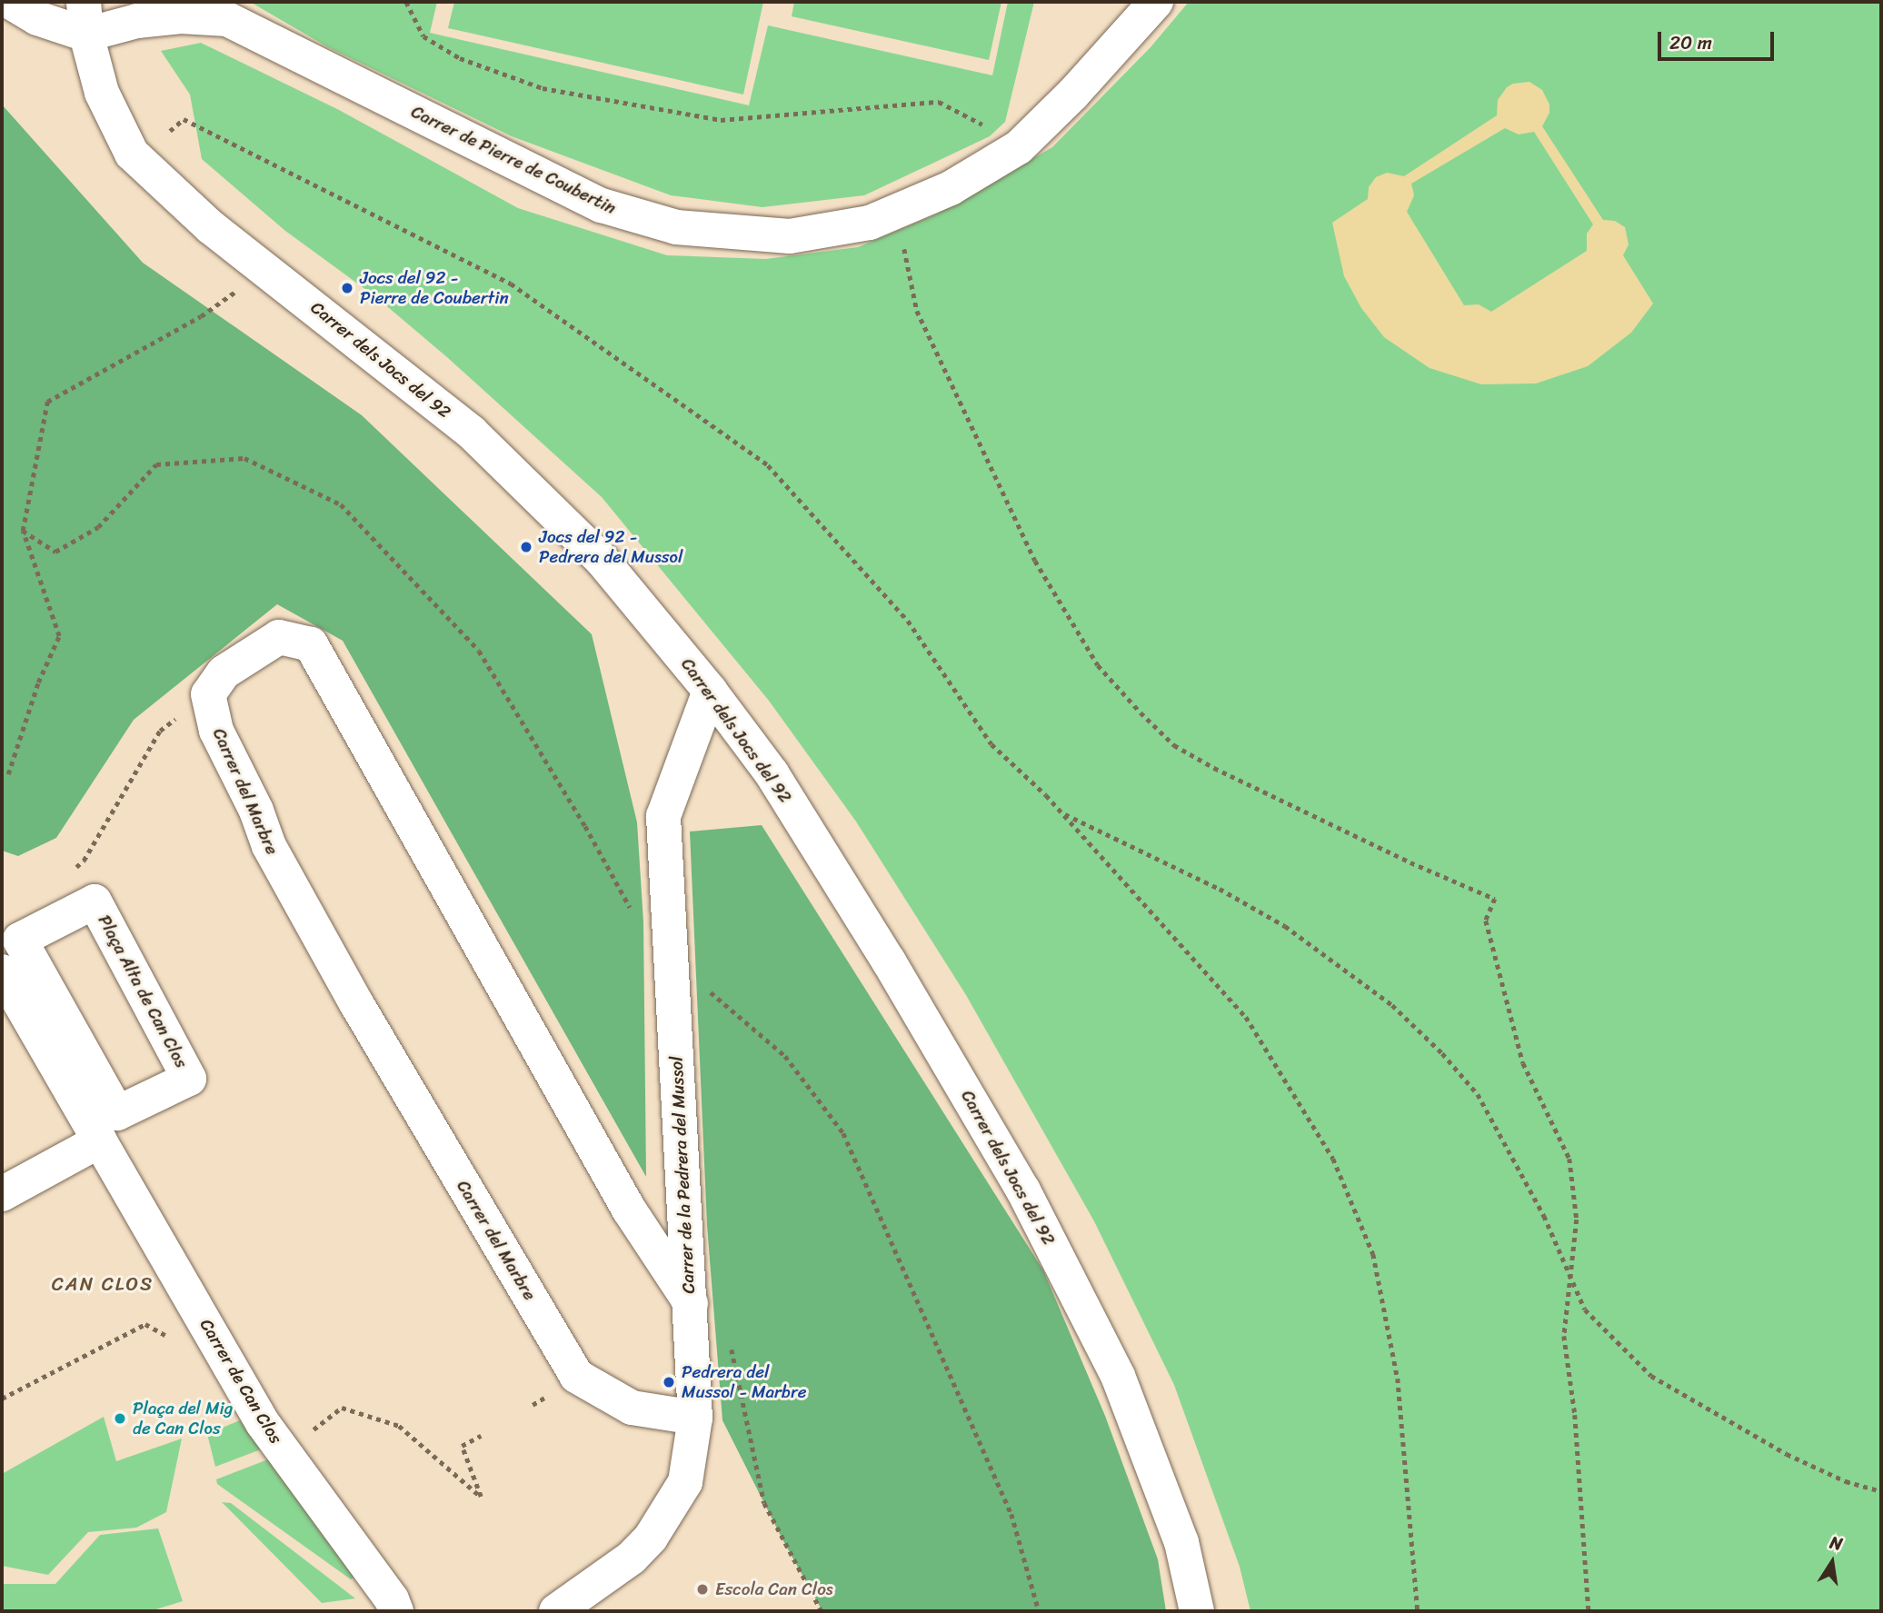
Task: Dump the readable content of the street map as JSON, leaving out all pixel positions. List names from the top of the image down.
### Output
{
  "streets": {
    "street": [
      "Carrer de Pierre de Coubertin",
      "Carrer dels Jocs del 92",
      "Carrer del Marbre",
      "Plaça Alta de Can Clos",
      "Carrer de la Pedrera del Mussol",
      "Carrer de Can Clos"
    ]
  },
  "crossings": [
    ["Carrer de Pierre de Coubertin", "Carrer dels Jocs del 92"],
    ["Carrer dels Jocs del 92", "Carrer de la Pedrera del Mussol"],
    ["Carrer del Marbre", "Carrer de la Pedrera del Mussol"]
  ],
  "districts": ["CAN CLOS"],
  "places": [
    "Jocs del 92 - Pierre de Coubertin",
    "Jocs del 92 - Pedrera del Mussol",
    "Pedrera del Mussol - Marbre",
    "Plaça del Mig de Can Clos",
    "Escola Can Clos"
  ],
  "scale_bar": "20 m",
  "north": "top"
}
